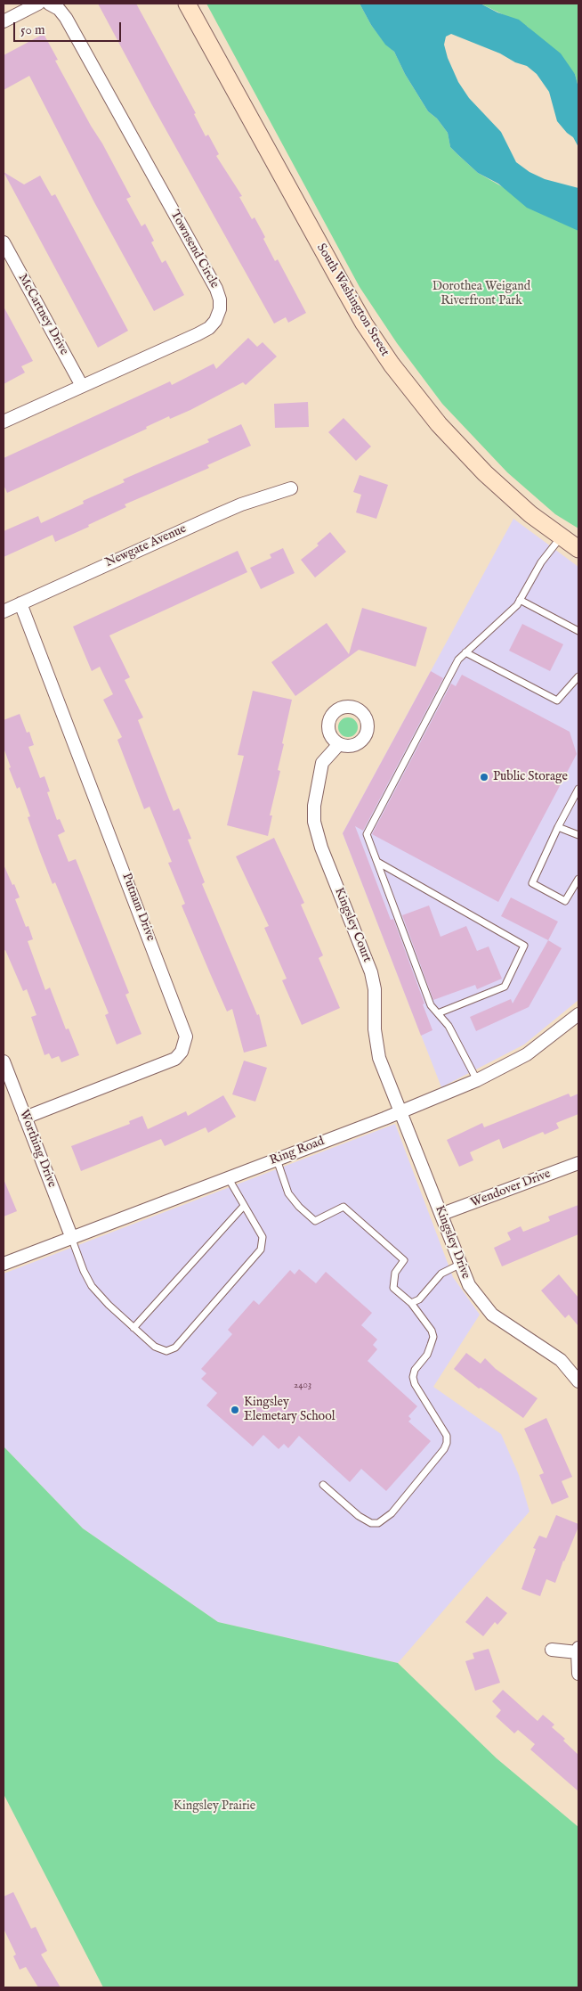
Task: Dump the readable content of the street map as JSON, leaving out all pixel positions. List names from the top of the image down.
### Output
{
  "streets": {
    "main road": ["South Washington Street"],
    "street": [
      "Townsend Circle",
      "McCartney Drive",
      "Newgate Avenue",
      "Putnam Drive",
      "Kingsley Court",
      "Worthing Drive",
      "Ring Road",
      "Wendover Drive",
      "Kingsley Drive"
    ]
  },
  "crossings": [
    ["Townsend Circle", "McCartney Drive"],
    ["Newgate Avenue", "Putnam Drive"],
    ["Putnam Drive", "Worthing Drive"],
    ["Kingsley Court", "Ring Road"],
    ["Kingsley Court", "Kingsley Drive"],
    ["Worthing Drive", "Ring Road"],
    ["Ring Road", "Kingsley Drive"],
    ["Wendover Drive", "Kingsley Drive"]
  ],
  "parks": ["Dorothea Weigand Riverfront Park", "Kingsley Prairie"],
  "places": ["Public Storage", "Kingsley Elemetary School"],
  "house_numbers": ["2403"],
  "scale_bar": "50 m"
}
